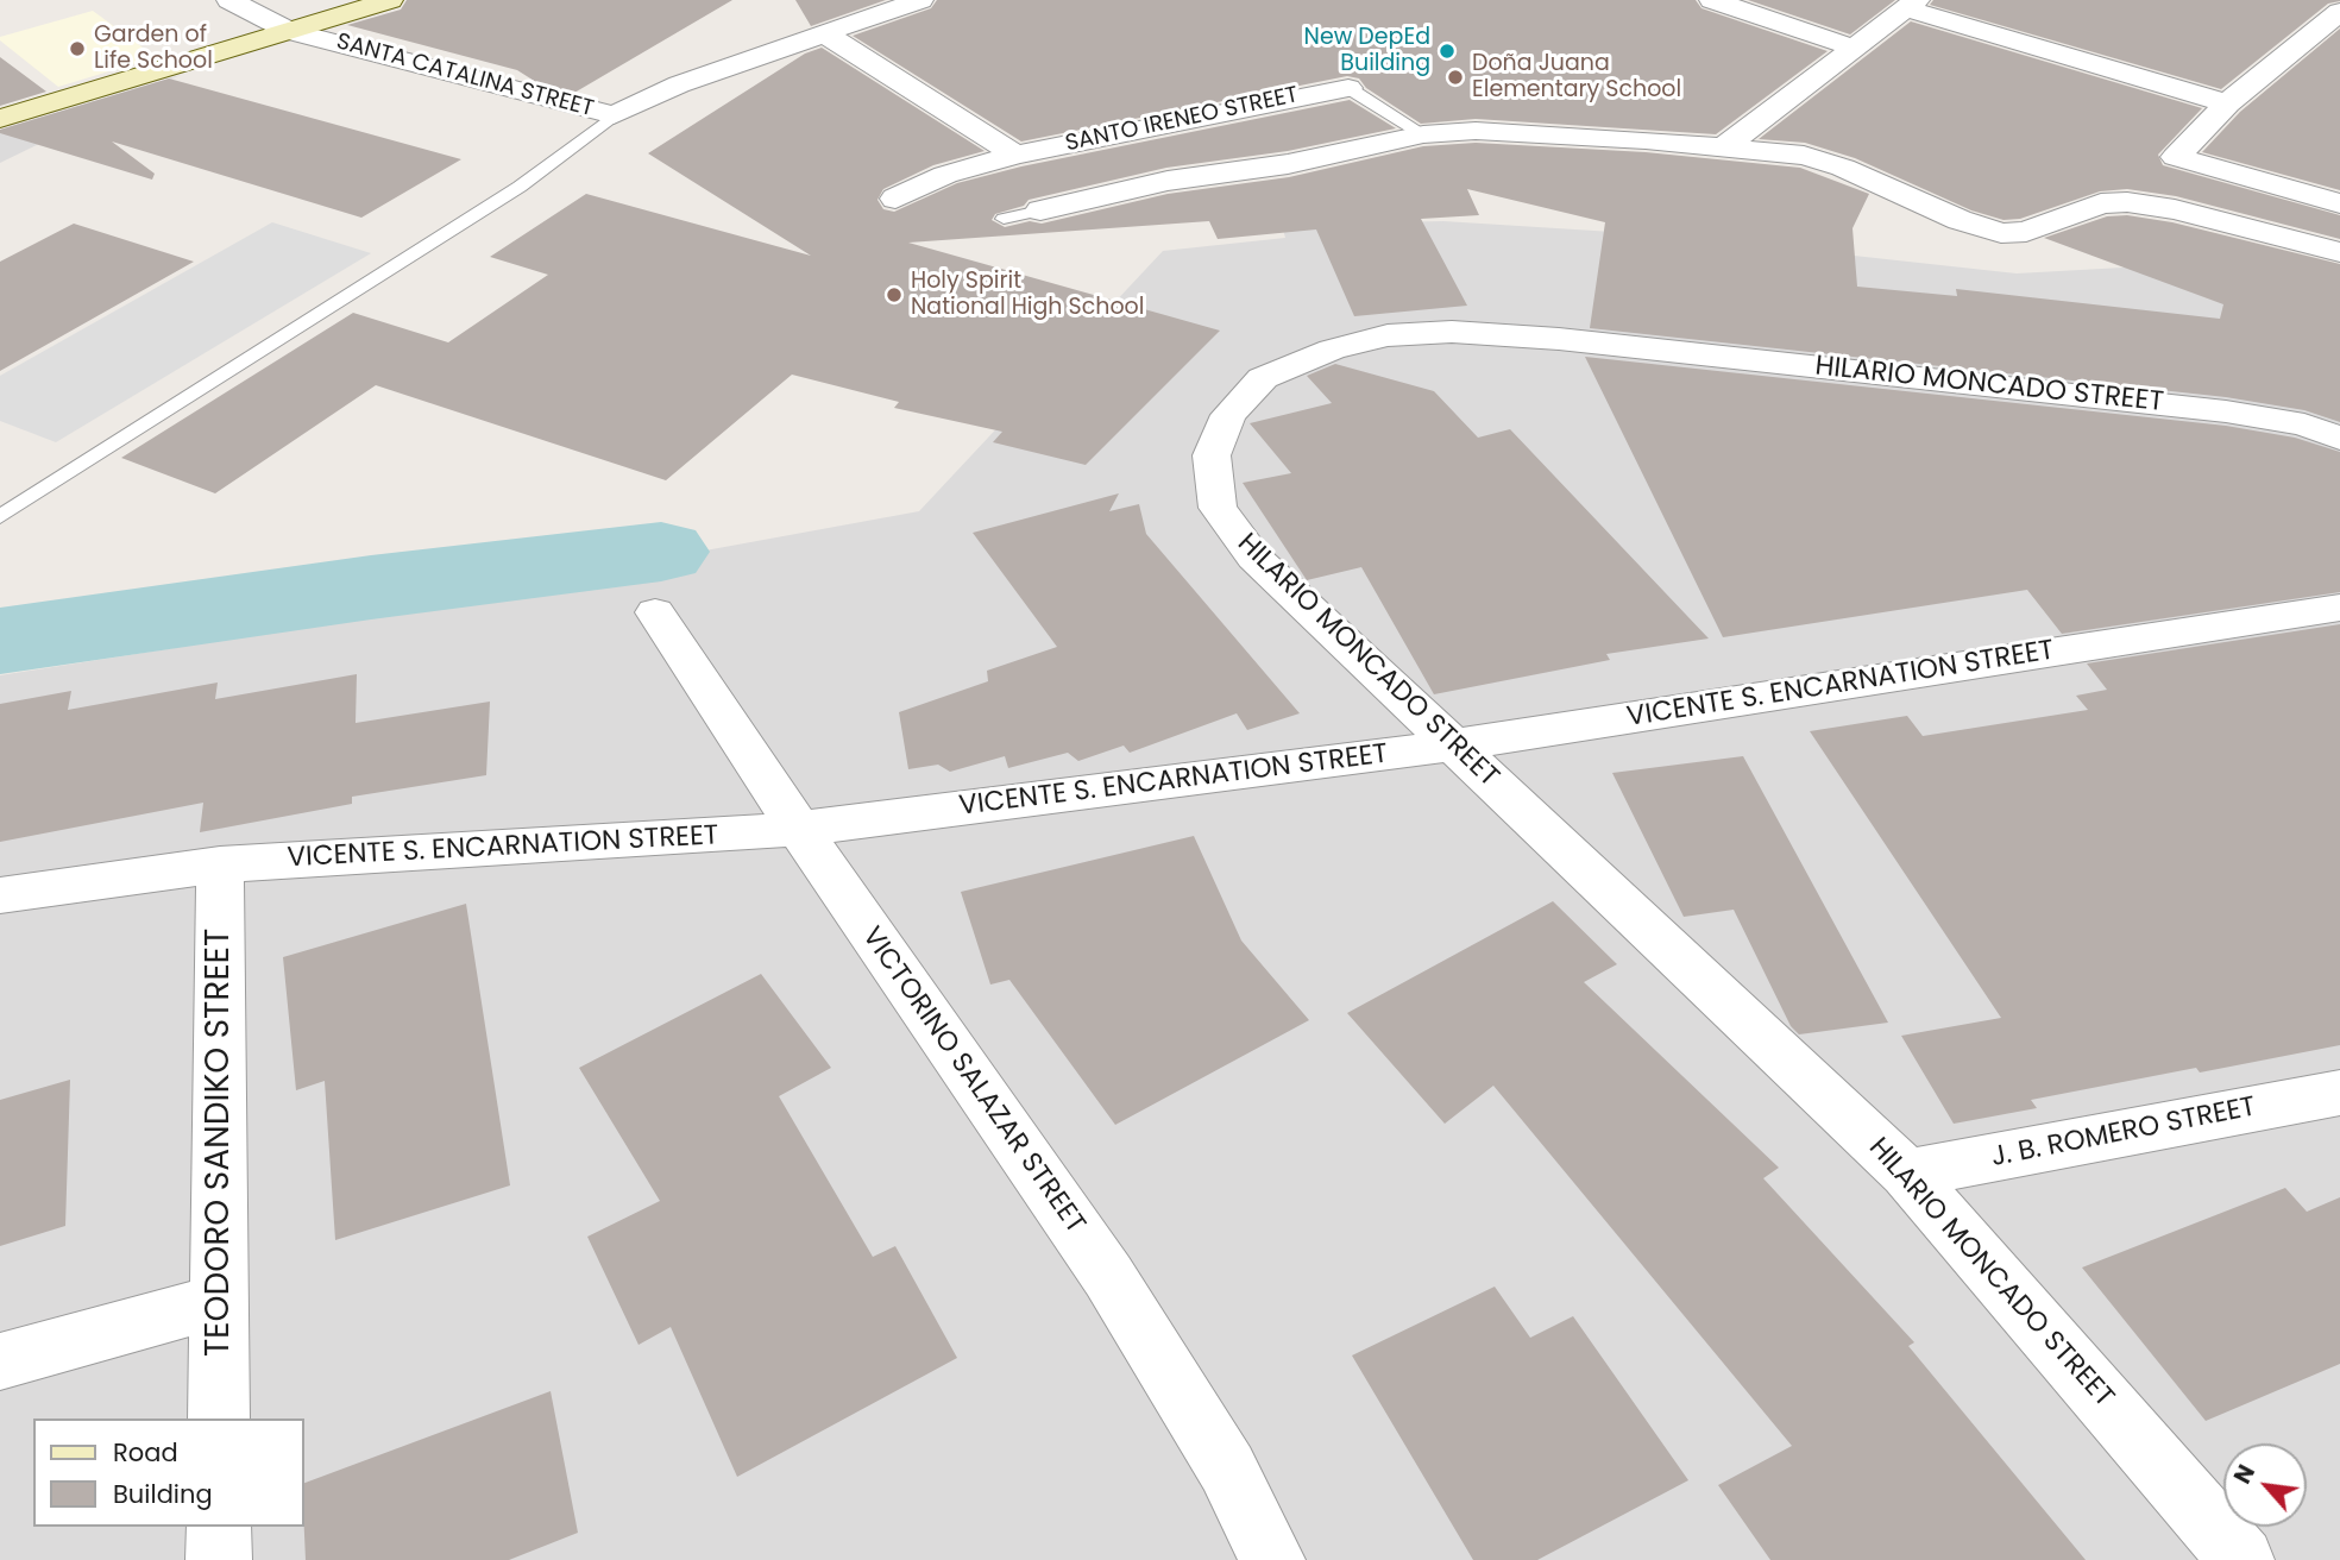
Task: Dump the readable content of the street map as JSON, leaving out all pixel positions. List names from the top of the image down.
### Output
{
  "streets": {
    "street": [
      "SANTA CATALINA STREET",
      "SANTO IRENEO STREET",
      "HILARIO MONCADO STREET",
      "VICENTE S. ENCARNATION STREET",
      "VICTORINO SALAZAR STREET",
      "J. B. ROMERO STREET",
      "TEODORO SANDIKO STREET"
    ]
  },
  "crossings": [
    ["HILARIO MONCADO STREET", "VICENTE S. ENCARNATION STREET"],
    ["HILARIO MONCADO STREET", "J. B. ROMERO STREET"],
    ["VICENTE S. ENCARNATION STREET", "VICTORINO SALAZAR STREET"],
    ["VICENTE S. ENCARNATION STREET", "TEODORO SANDIKO STREET"]
  ],
  "places": [
    "Garden of Life School",
    "New DepEd Building",
    "Doña Juana Elementary School",
    "Holy Spirit National High School"
  ],
  "legend": ["Road", "Building"],
  "north": "top left"
}
